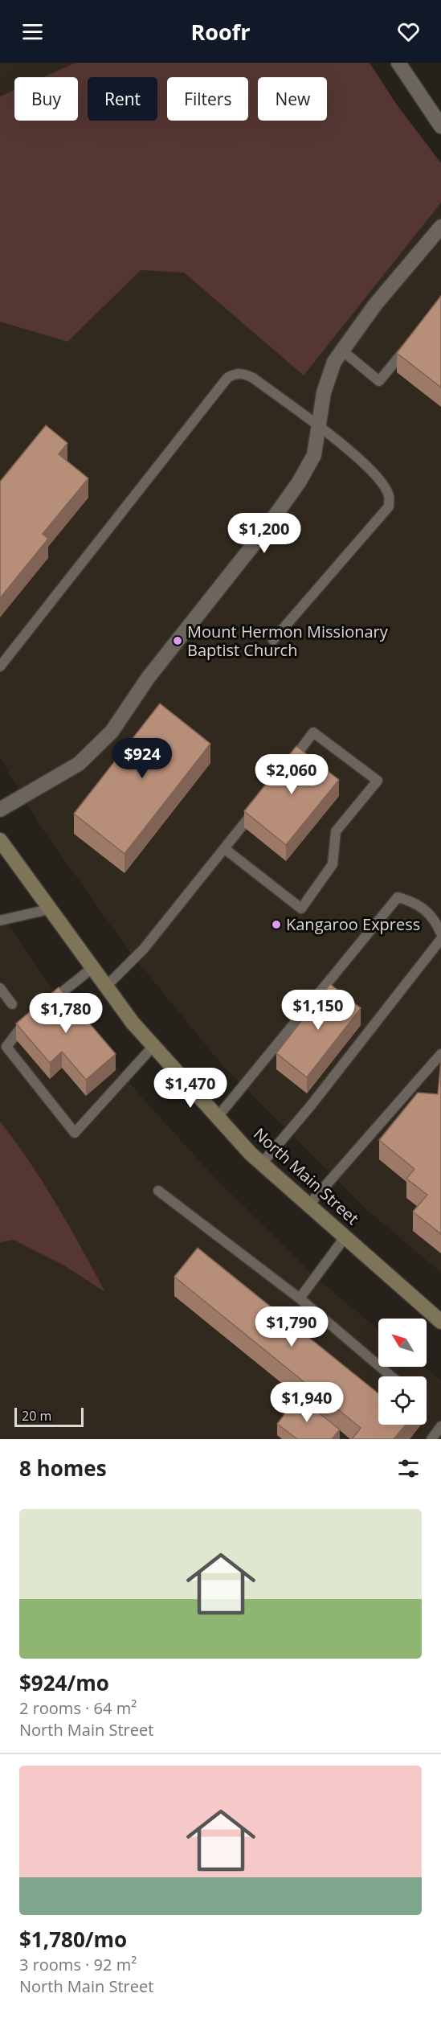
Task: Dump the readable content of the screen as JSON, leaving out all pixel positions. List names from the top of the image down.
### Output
{
  "streets": {
    "main road": ["North Main Street"]
  },
  "places": ["Mount Hermon Missionary Baptist Church", "Kangaroo Express"],
  "scale_bar": "20 m",
  "north": "top left",
  "page": {
    "header": "Roofr",
    "chip": [
      "Buy",
      "Rent",
      "Filters",
      "New"
    ],
    "price": [
      "$1,200",
      "$924",
      "$2,060",
      "$1,150",
      "$1,780",
      "$1,470",
      "$1,790",
      "$1,940"
    ],
    "scale": "20 m",
    "heading": "8 homes",
    "list": [
      {
        "name": "$924/mo",
        "note": "2 rooms · 64 m² · North Main Street"
      },
      {
        "name": "$1,780/mo",
        "note": "3 rooms · 92 m² · North Main Street"
      }
    ]
  }
}
